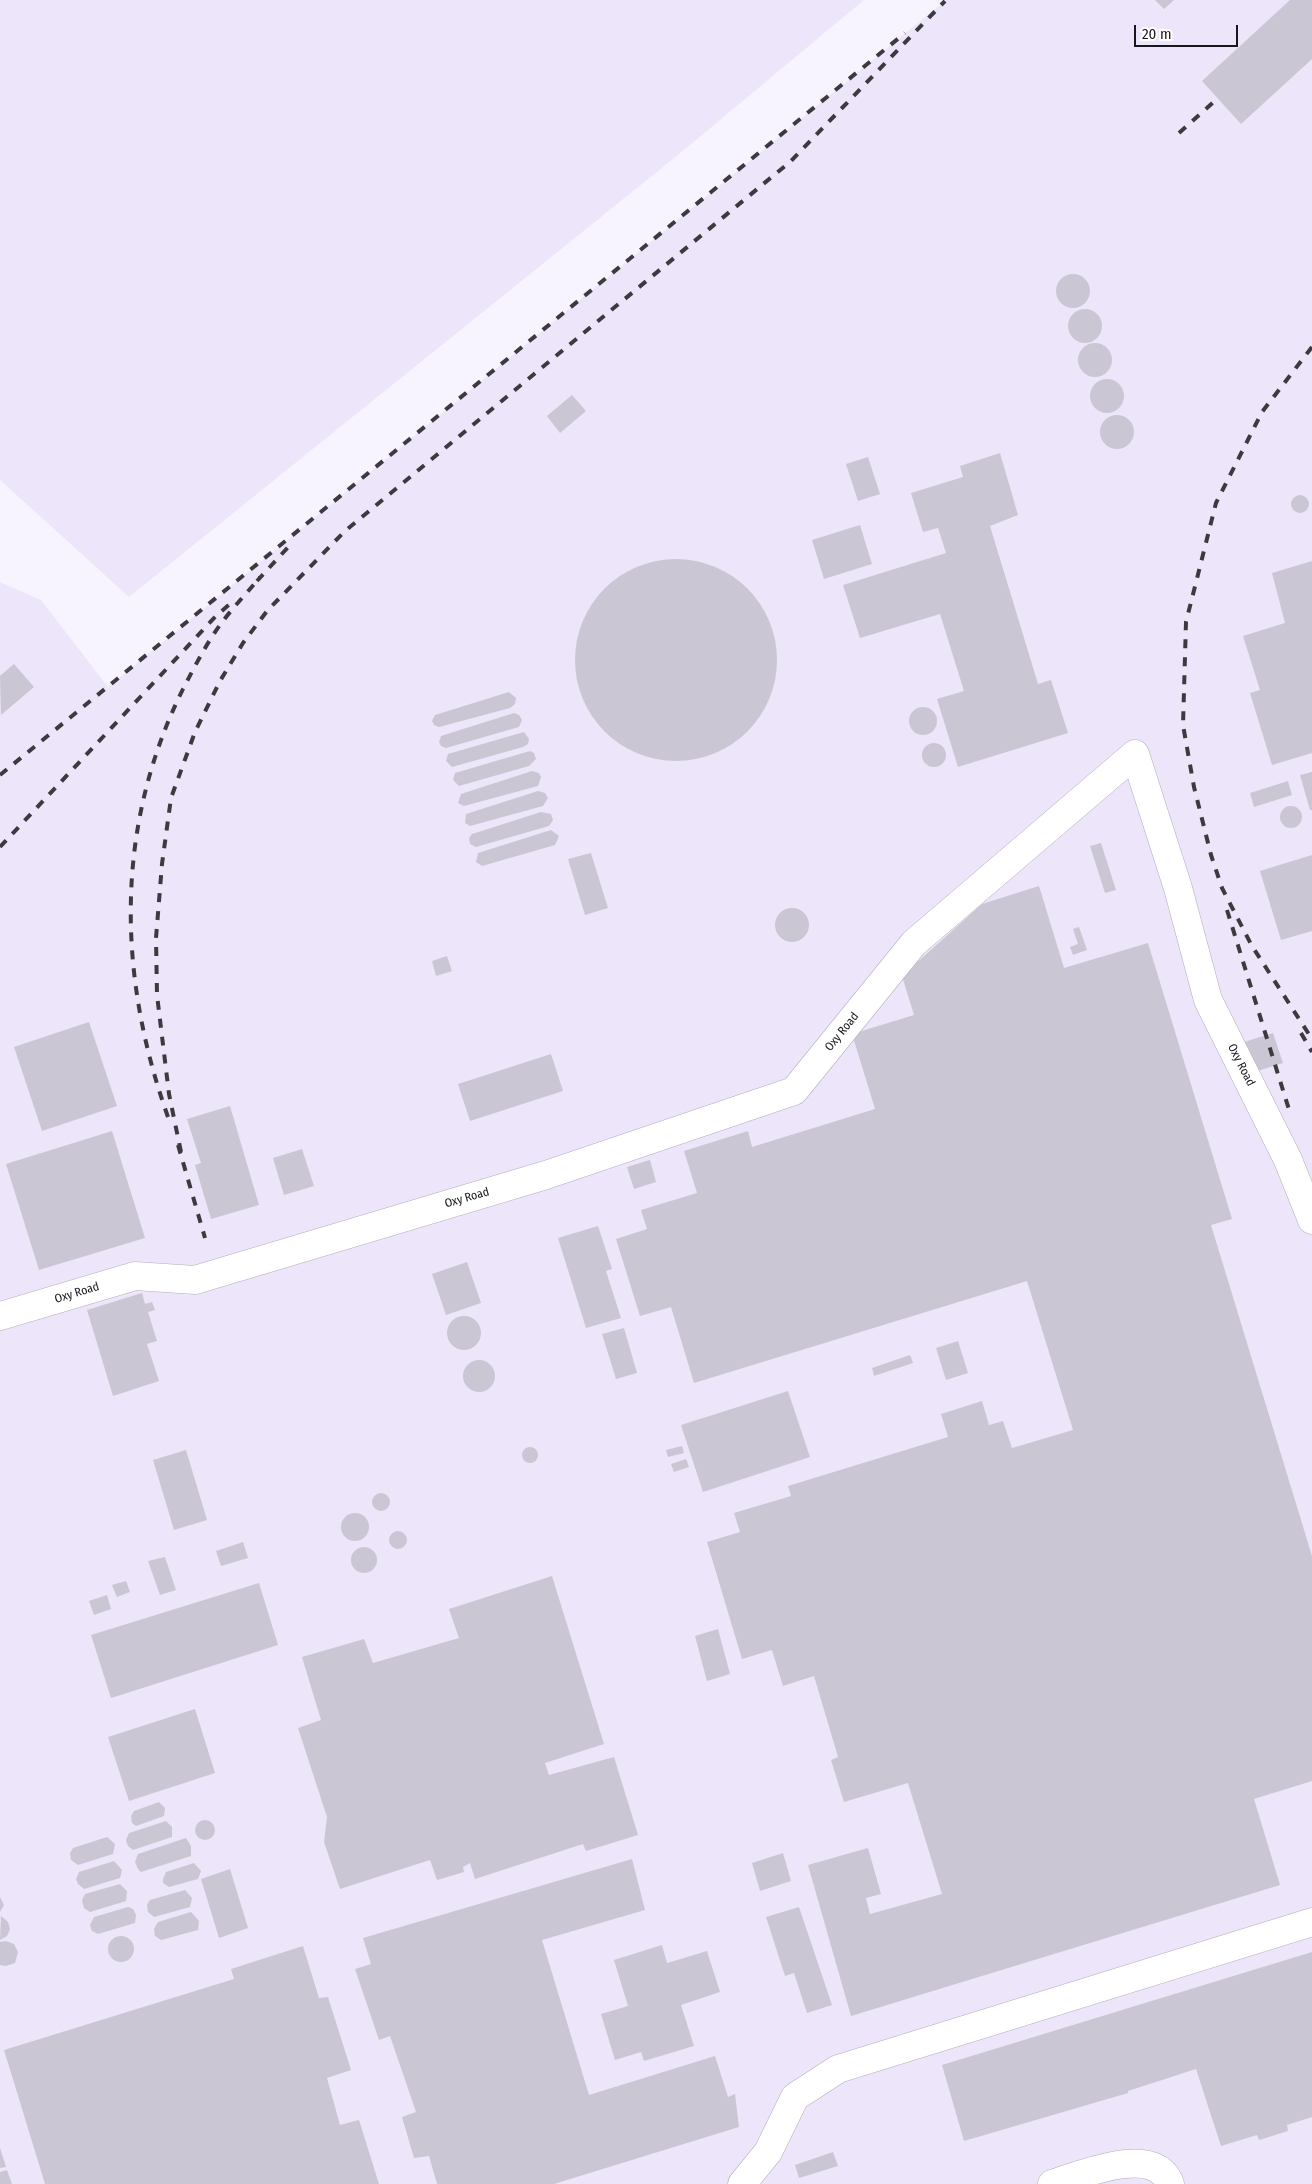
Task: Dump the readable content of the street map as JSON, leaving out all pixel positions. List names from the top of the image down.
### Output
{
  "streets": {
    "street": ["Oxy Road"]
  },
  "scale_bar": "20 m"
}
